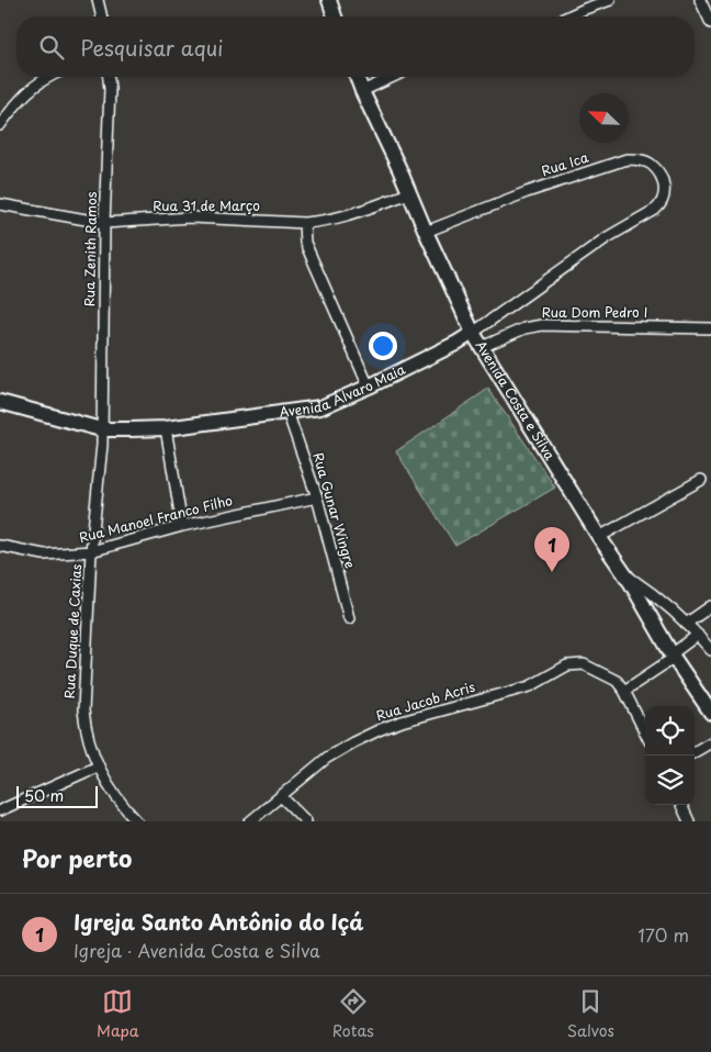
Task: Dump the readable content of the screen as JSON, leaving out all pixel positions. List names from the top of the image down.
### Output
{
  "streets": {
    "street": [
      "Rua Ica",
      "Rua 31 de Março",
      "Rua Zenith Ramos",
      "Rua Dom Pedro I",
      "Avenida Álvaro Maia",
      "Avenida Costa e Silva",
      "Rua Gunar Wingre",
      "Rua Manoel Franco Filho",
      "Rua Duque de Caxias",
      "Rua Jacob Acris"
    ]
  },
  "crossings": [
    ["Rua Ica", "Avenida Álvaro Maia"],
    ["Rua Ica", "Avenida Costa e Silva"],
    ["Rua 31 de Março", "Rua Zenith Ramos"],
    ["Rua 31 de Março", "Avenida Costa e Silva"],
    ["Rua Zenith Ramos", "Avenida Álvaro Maia"],
    ["Rua Zenith Ramos", "Rua Duque de Caxias"],
    ["Rua Dom Pedro I", "Avenida Costa e Silva"],
    ["Avenida Álvaro Maia", "Avenida Costa e Silva"],
    ["Avenida Álvaro Maia", "Rua Gunar Wingre"],
    ["Avenida Álvaro Maia", "Rua Duque de Caxias"],
    ["Rua Gunar Wingre", "Rua Manoel Franco Filho"],
    ["Rua Manoel Franco Filho", "Rua Duque de Caxias"]
  ],
  "scale_bar": "50 m",
  "north": "top left",
  "page": {
    "search": "Pesquisar aqui",
    "pins": "1",
    "scale": "50 m",
    "heading": "Por perto",
    "list": [
      {
        "mark": "1",
        "name": "Igreja Santo Antônio do Içá",
        "note": "Igreja · Avenida Costa e Silva",
        "value": "170 m"
      }
    ],
    "nav": ["Mapa", "Rotas", "Salvos"]
  }
}
